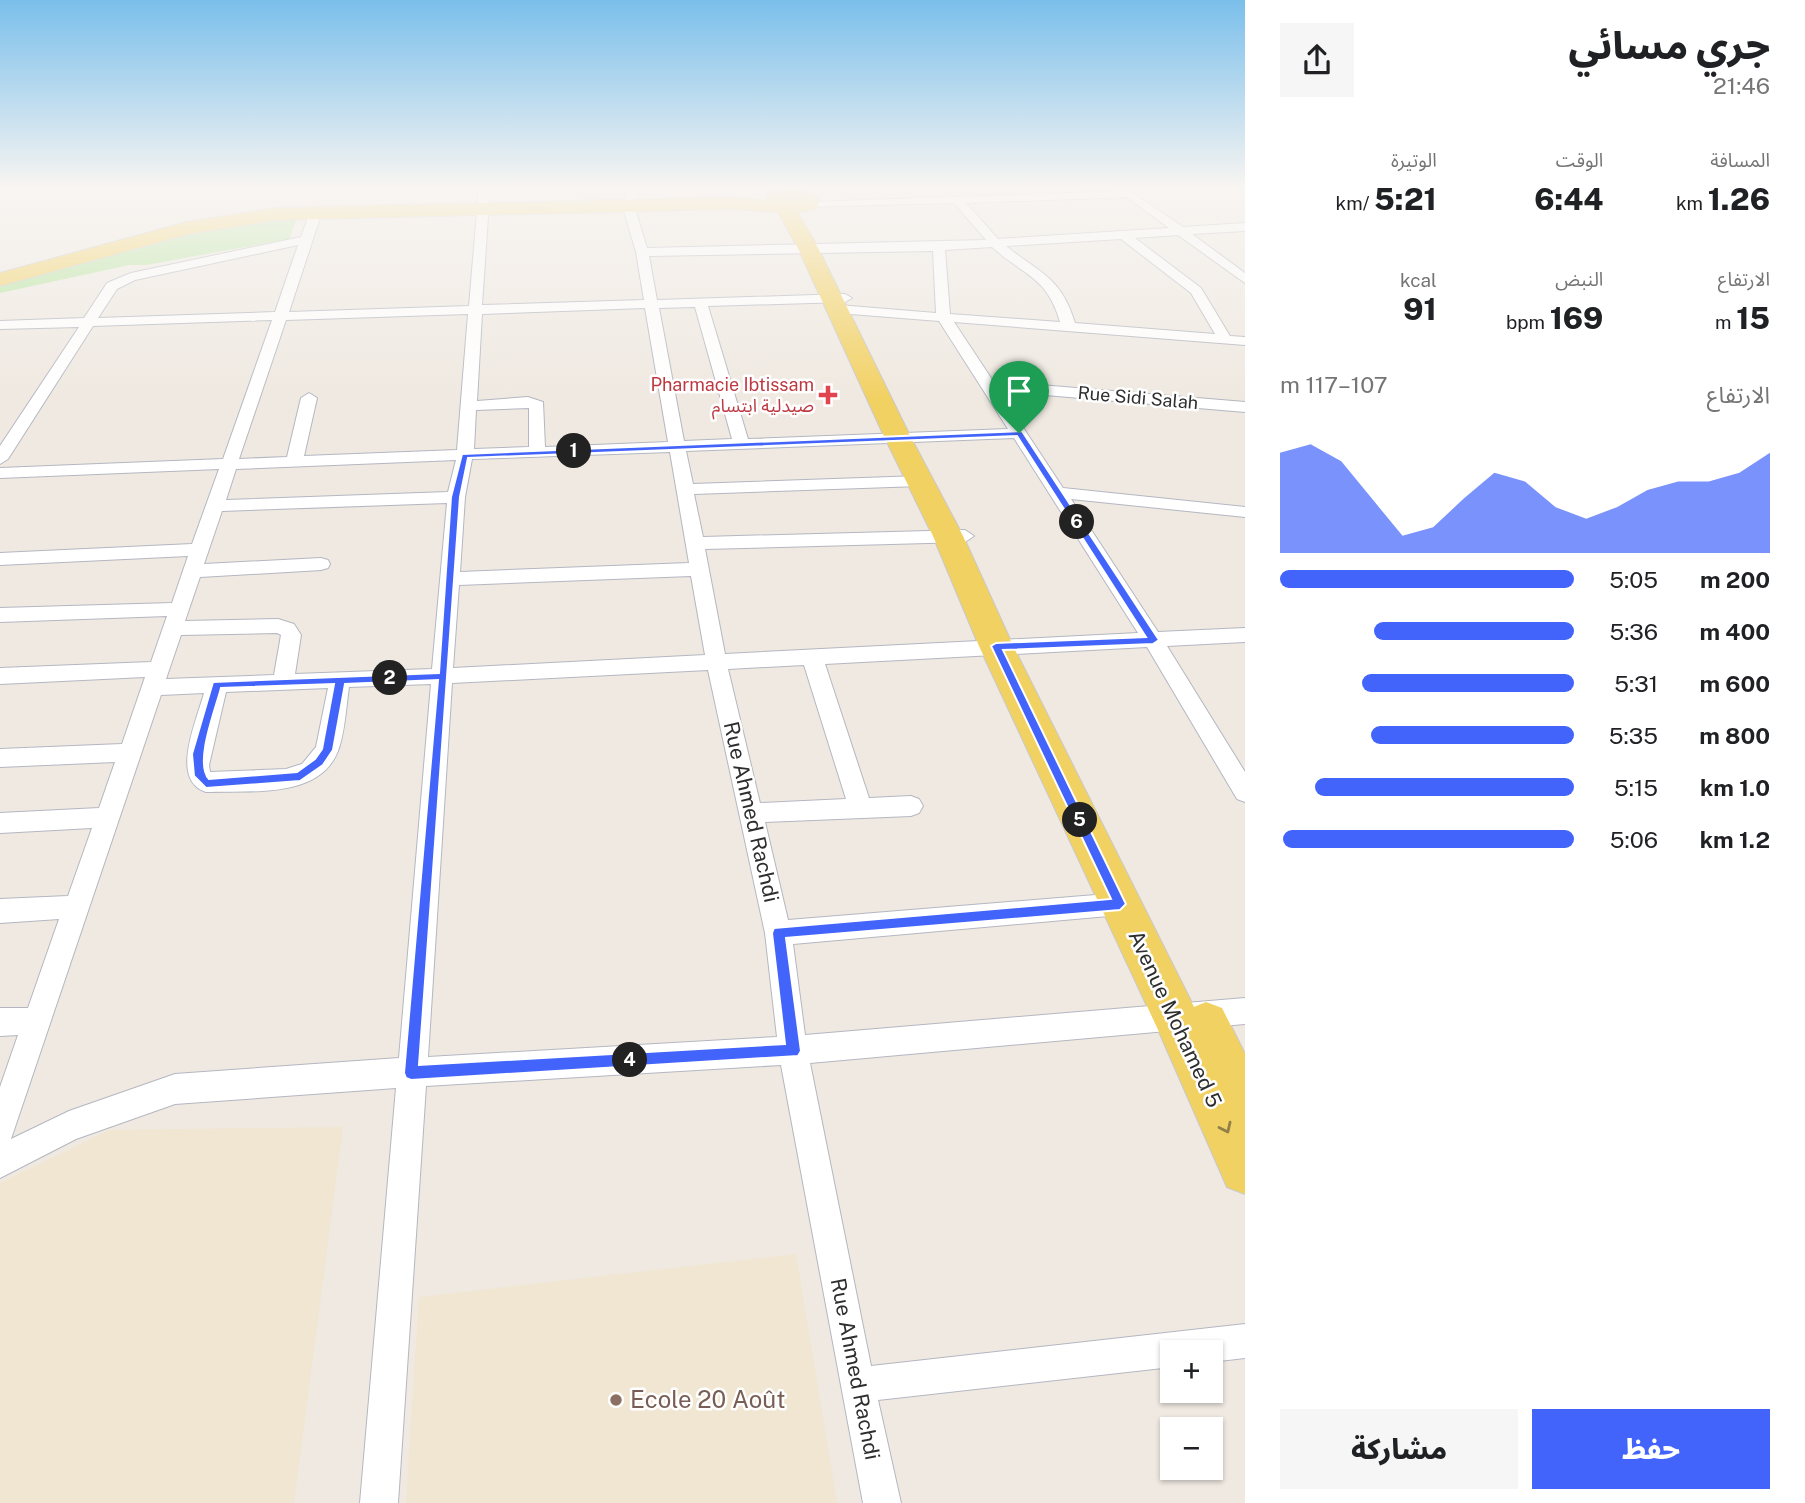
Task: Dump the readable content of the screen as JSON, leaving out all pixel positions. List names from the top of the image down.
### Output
{
  "streets": {
    "main road": ["Avenue Mohamed 5"],
    "street": ["Rue Sidi Salah", "Rue Ahmed Rachdi"]
  },
  "places": {
    "health": ["Pharmacie Ibtissam صيدلية ابتسام"],
    "other": ["Ecole 20 Août"]
  },
  "page": {
    "heading": ["جري مسائي", "21:46"],
    "stats": [
      ["المسافة", "1.26 km"],
      ["الوقت", "6:44"],
      ["الوتيرة", "5:21 /km"],
      ["الارتفاع", "15 m"],
      ["النبض", "169 bpm"],
      ["kcal", "91"]
    ],
    "chart": ["الارتفاع", "107–117 m"],
    "pins": [
      "1",
      "6",
      "2",
      "5",
      "4"
    ],
    "list": [
      {
        "name": "200 m",
        "note": "5:05"
      },
      {
        "name": "400 m",
        "note": "5:36"
      },
      {
        "name": "600 m",
        "note": "5:31"
      },
      {
        "name": "800 m",
        "note": "5:35"
      },
      {
        "name": "1.0 km",
        "note": "5:15"
      },
      {
        "name": "1.2 km",
        "note": "5:06"
      }
    ],
    "map_buttons": ["+", "−"],
    "buttons": ["حفظ", "مشاركة"]
  }
}
